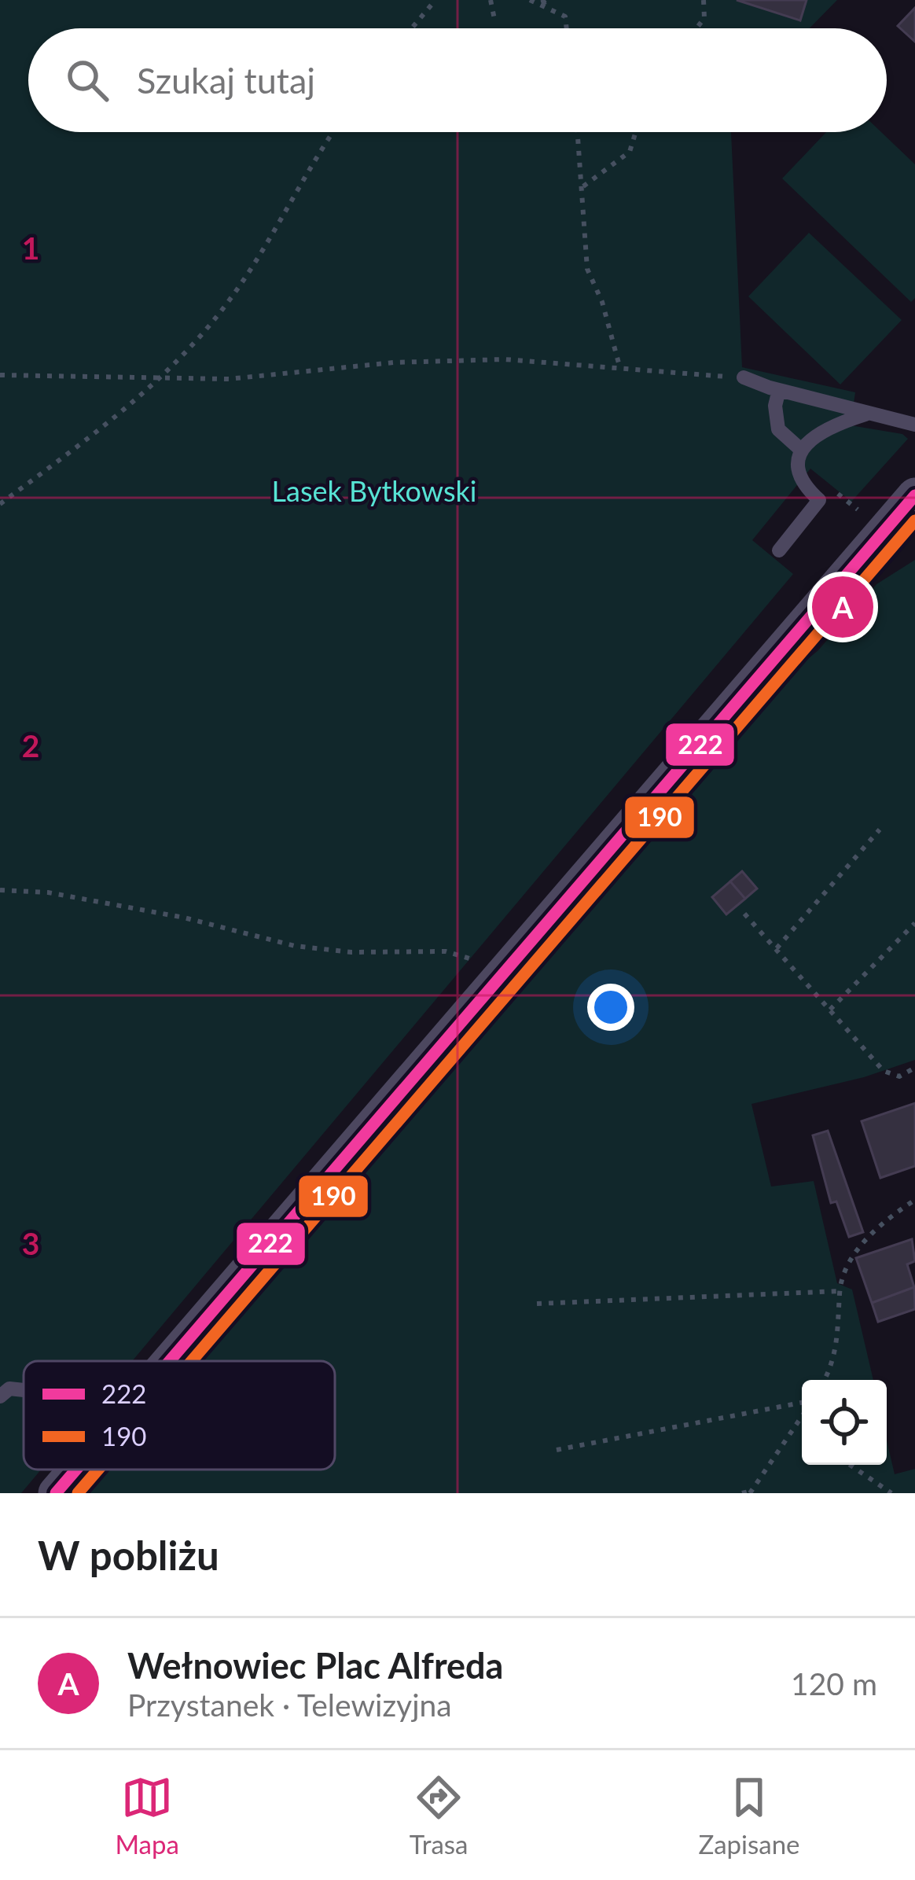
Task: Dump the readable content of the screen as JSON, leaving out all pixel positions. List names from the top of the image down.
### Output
{
  "parks": ["Lasek Bytkowski"],
  "lines": ["transit line 222", "transit line 190"],
  "legend": ["222", "190"],
  "page": {
    "search": "Szukaj tutaj",
    "pins": "A",
    "heading": "W pobliżu",
    "list": [
      {
        "mark": "A",
        "name": "Wełnowiec Plac Alfreda",
        "note": "Przystanek · Telewizyjna",
        "value": "120 m"
      }
    ],
    "nav": ["Mapa", "Trasa", "Zapisane"]
  },
  "grid": {
    "rows": ["1", "2", "3"]
  }
}
